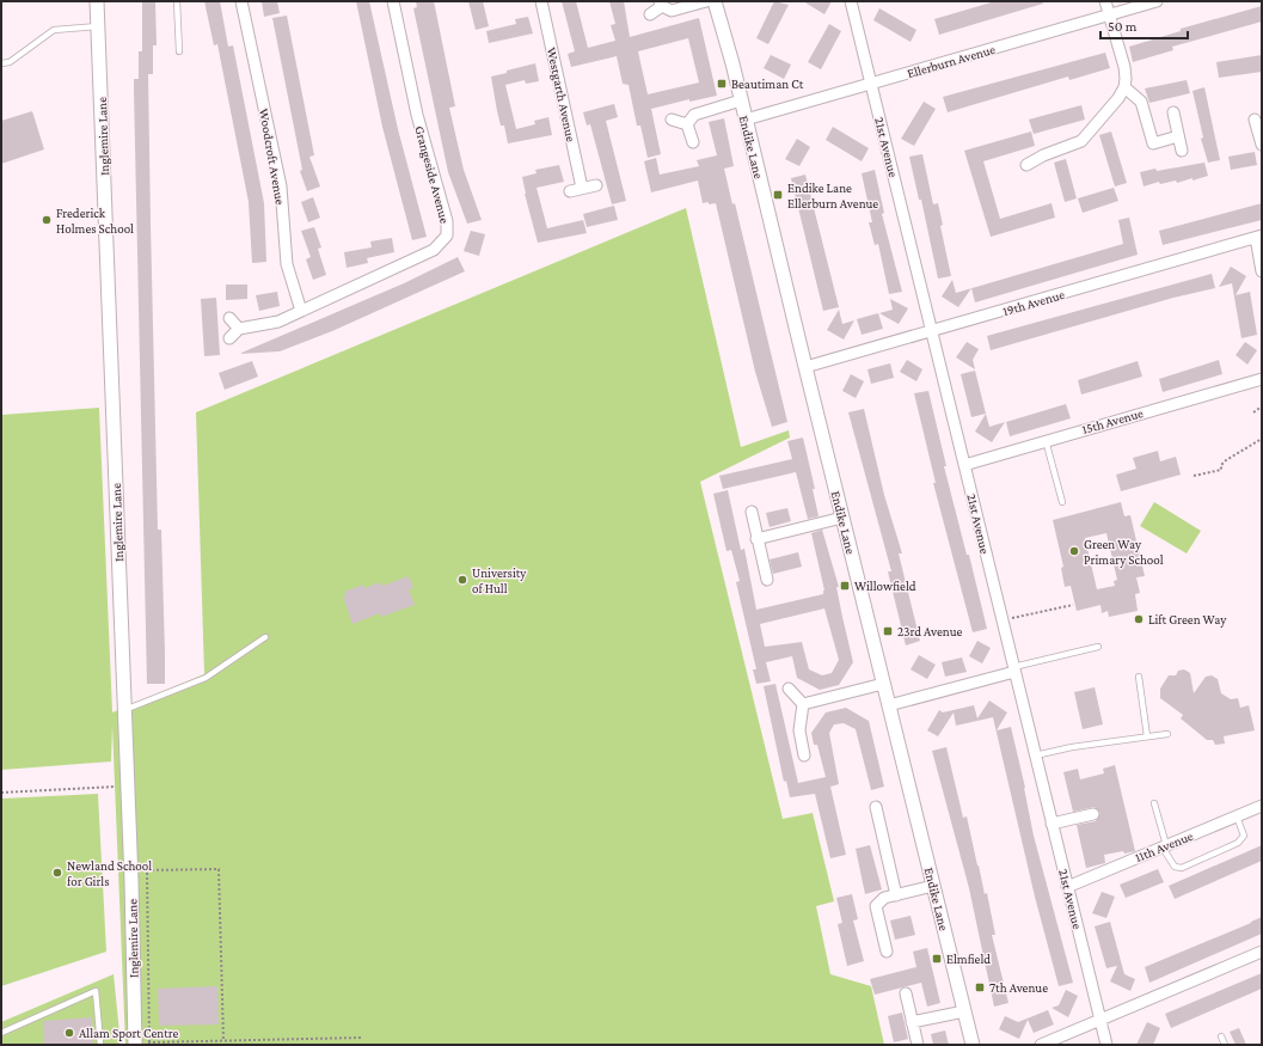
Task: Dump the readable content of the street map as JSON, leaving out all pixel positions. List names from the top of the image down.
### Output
{
  "streets": {
    "street": [
      "Ellerburn Avenue",
      "Westgarth Avenue",
      "Inglemire Lane",
      "Endike Lane",
      "21st Avenue",
      "Woodcroft Avenue",
      "Grangeside Avenue",
      "19th Avenue",
      "15th Avenue",
      "11th Avenue"
    ]
  },
  "crossings": [
    ["Ellerburn Avenue", "Endike Lane"],
    ["Ellerburn Avenue", "21st Avenue"],
    ["Endike Lane", "19th Avenue"],
    ["21st Avenue", "19th Avenue"],
    ["21st Avenue", "15th Avenue"],
    ["21st Avenue", "11th Avenue"],
    ["Woodcroft Avenue", "Grangeside Avenue"]
  ],
  "places": {
    "transit": [
      "Beautiman Ct",
      "Endike Lane Ellerburn Avenue",
      "Willowfield",
      "23rd Avenue",
      "Elmfield",
      "7th Avenue"
    ],
    "other": [
      "Frederick Holmes School",
      "Green Way Primary School",
      "University of Hull",
      "Lift Green Way",
      "Newland School for Girls",
      "Allam Sport Centre"
    ]
  },
  "scale_bar": "50 m"
}
